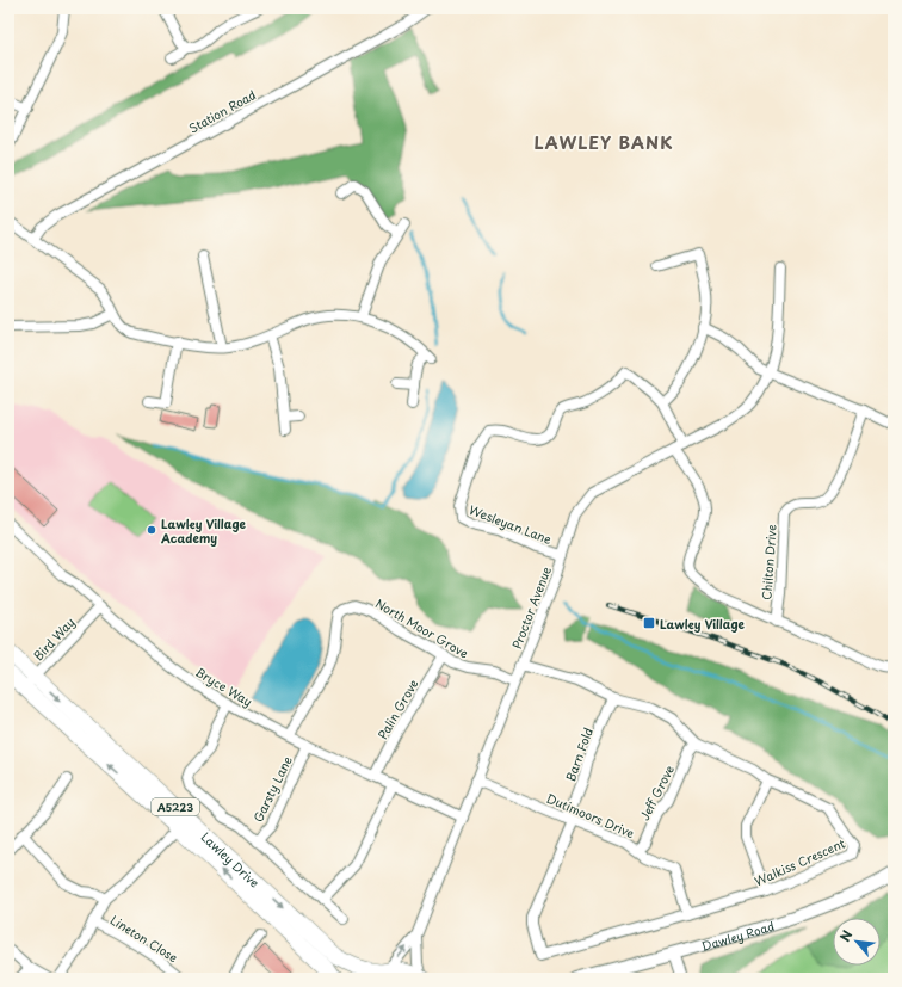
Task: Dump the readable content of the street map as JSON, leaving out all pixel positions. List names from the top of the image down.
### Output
{
  "streets": {
    "main road": ["A5223", "Lawley Drive"],
    "street": [
      "Station Road",
      "Wesleyan Lane",
      "Chilton Drive",
      "Proctor Avenue",
      "North Moor Grove",
      "Bird Way",
      "Bryce Way",
      "Palin Grove",
      "Barn Fold",
      "Garsty Lane",
      "Jeff Grove",
      "Dutimoors Drive",
      "Walkiss Crescent",
      "Dawley Road",
      "Lineton Close"
    ]
  },
  "crossings": [
    ["Wesleyan Lane", "Chilton Drive"],
    ["Wesleyan Lane", "Proctor Avenue"],
    ["Chilton Drive", "Proctor Avenue"],
    ["Proctor Avenue", "North Moor Grove"],
    ["Proctor Avenue", "Bryce Way"],
    ["Proctor Avenue", "A5223"],
    ["Proctor Avenue", "Dutimoors Drive"],
    ["Proctor Avenue", "Lawley Drive"],
    ["Proctor Avenue", "Walkiss Crescent"],
    ["North Moor Grove", "Bryce Way"],
    ["North Moor Grove", "Palin Grove"],
    ["Bird Way", "Bryce Way"],
    ["Bird Way", "Lawley Drive"],
    ["Bryce Way", "Palin Grove"],
    ["Bryce Way", "Garsty Lane"],
    ["Barn Fold", "Dutimoors Drive"],
    ["Barn Fold", "Walkiss Crescent"],
    ["Jeff Grove", "Dutimoors Drive"],
    ["Jeff Grove", "Walkiss Crescent"],
    ["A5223", "Lawley Drive"],
    ["Dutimoors Drive", "Walkiss Crescent"]
  ],
  "districts": ["LAWLEY BANK"],
  "places": {
    "other": ["Lawley Village Academy"],
    "transit": ["Lawley Village"]
  },
  "north": "top left"
}
